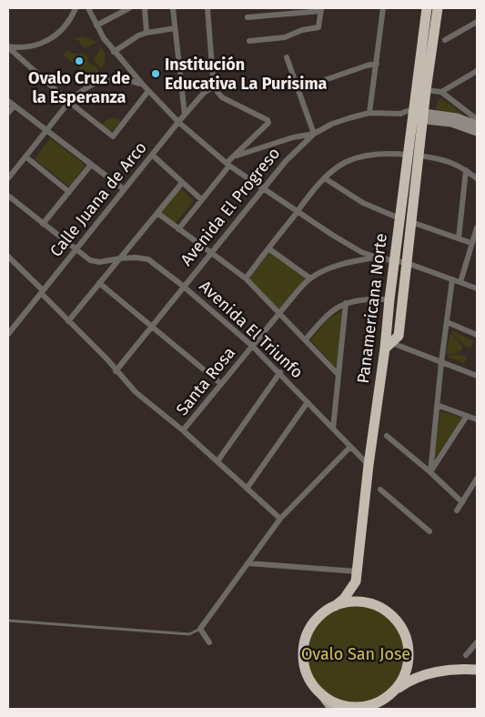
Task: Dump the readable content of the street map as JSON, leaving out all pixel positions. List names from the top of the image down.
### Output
{
  "streets": {
    "highway": ["Panamericana Norte"],
    "main road": ["Avenida El Progreso"],
    "street": ["Calle Juana de Arco", "Avenida El Triunfo", "Santa Rosa"]
  },
  "crossings": [
    ["Calle Juana de Arco", "Avenida El Triunfo"],
    ["Avenida El Progreso", "Panamericana Norte"],
    ["Avenida El Progreso", "Avenida El Triunfo"],
    ["Panamericana Norte", "Avenida El Triunfo"],
    ["Avenida El Triunfo", "Santa Rosa"]
  ],
  "parks": ["Ovalo San Jose"],
  "places": ["Ovalo Cruz de la Esperanza", "Institución Educativa La Purisima"]
}
